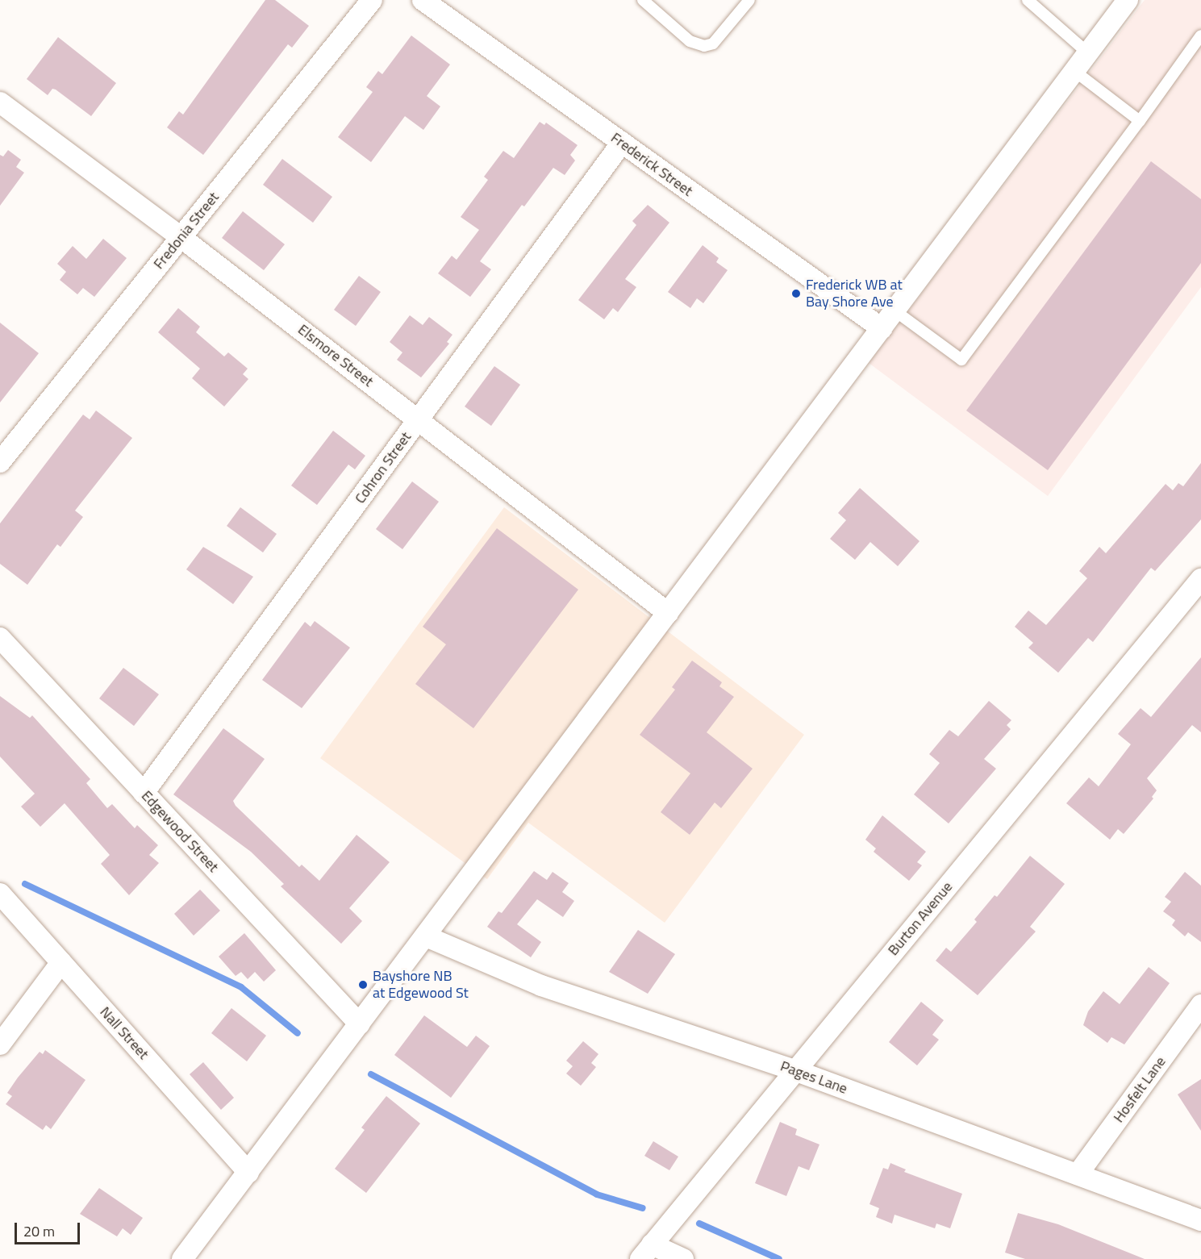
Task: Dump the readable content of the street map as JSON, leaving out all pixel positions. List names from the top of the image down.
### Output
{
  "streets": {
    "street": [
      "Frederick Street",
      "Fredonia Street",
      "Elsmore Street",
      "Cohron Street",
      "Edgewood Street",
      "Burton Avenue",
      "Nall Street",
      "Pages Lane",
      "Hosfelt Lane"
    ]
  },
  "crossings": [
    ["Frederick Street", "Cohron Street"],
    ["Fredonia Street", "Elsmore Street"],
    ["Elsmore Street", "Cohron Street"],
    ["Cohron Street", "Edgewood Street"],
    ["Burton Avenue", "Pages Lane"],
    ["Pages Lane", "Hosfelt Lane"]
  ],
  "places": ["Frederick WB at Bay Shore Ave", "Bayshore NB at Edgewood St"],
  "scale_bar": "20 m"
}
